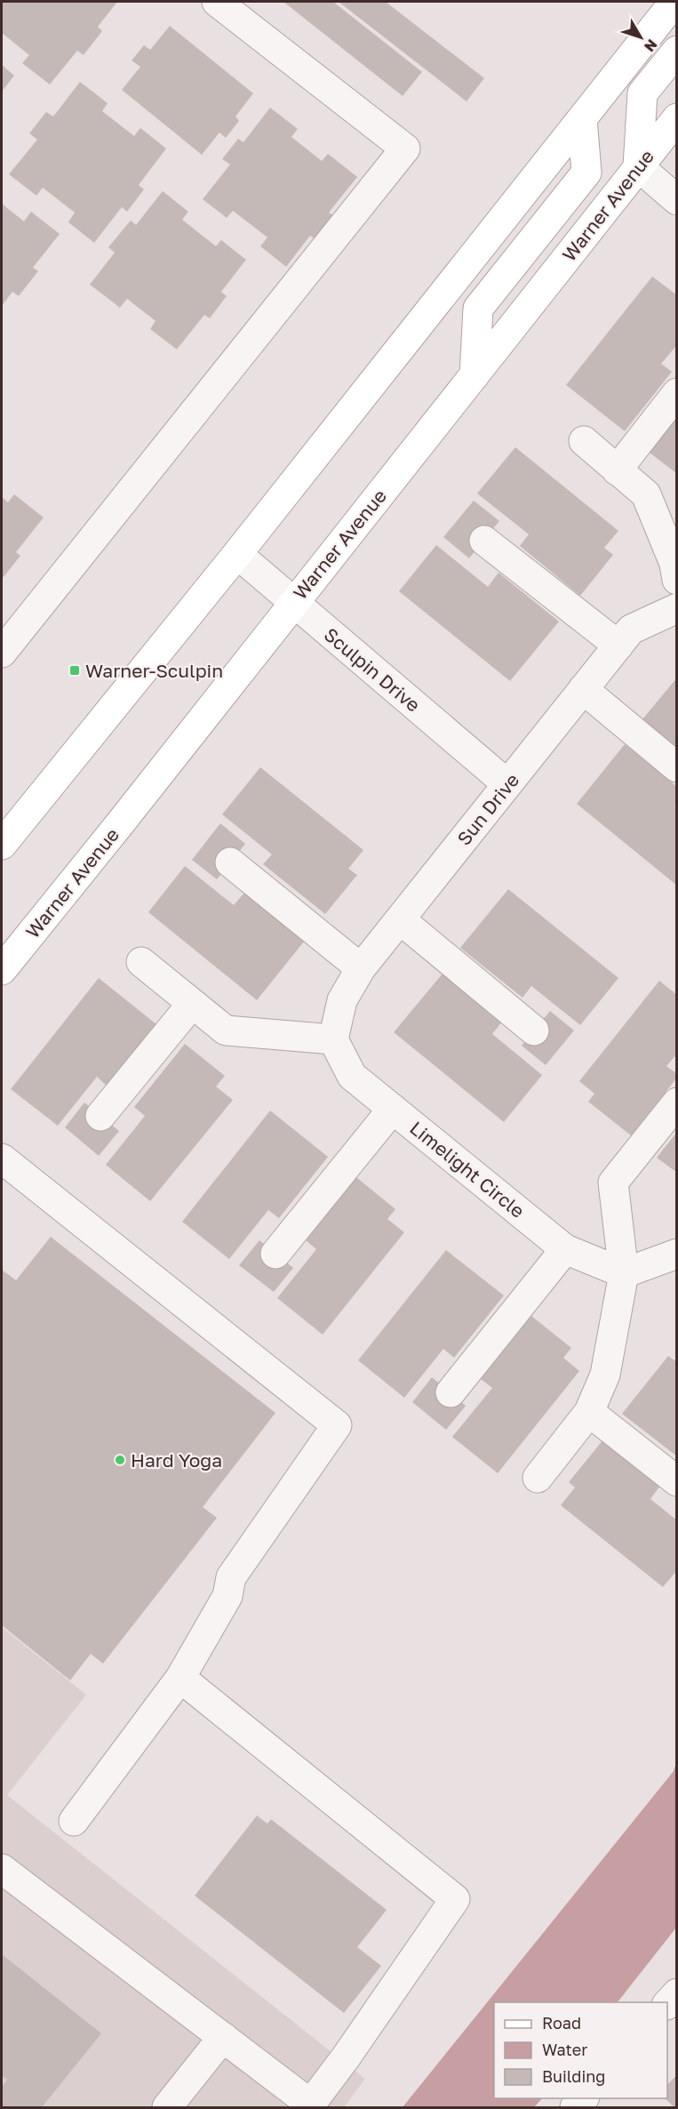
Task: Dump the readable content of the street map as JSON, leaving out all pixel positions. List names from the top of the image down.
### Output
{
  "streets": {
    "main road": ["Warner Avenue"],
    "street": ["Sculpin Drive", "Sun Drive", "Limelight Circle"]
  },
  "crossings": [
    ["Warner Avenue", "Sculpin Drive"],
    ["Sculpin Drive", "Sun Drive"],
    ["Sun Drive", "Limelight Circle"]
  ],
  "places": {
    "transit": ["Warner-Sculpin"],
    "other": ["Hard Yoga"]
  },
  "legend": ["Road", "Water", "Building"],
  "north": "bottom right"
}
